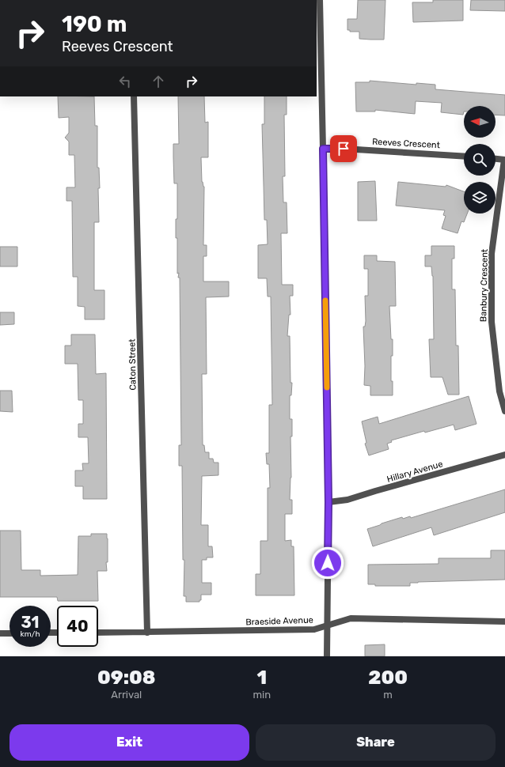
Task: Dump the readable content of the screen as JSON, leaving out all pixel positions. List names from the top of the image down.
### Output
{
  "streets": {
    "street": [
      "Reeves Crescent",
      "Banbury Crescent",
      "Caton Street",
      "Hillary Avenue",
      "Braeside Avenue"
    ]
  },
  "crossings": [
    ["Caton Street", "Braeside Avenue"]
  ],
  "north": "left",
  "page": {
    "turn": ["190 m", "Reeves Crescent"],
    "speed": "31 km/h",
    "limit": "40",
    "eta": [
      "09:08",
      "Arrival",
      "1",
      "min",
      "200",
      "m"
    ],
    "buttons": ["Exit", "Share"]
  }
}
